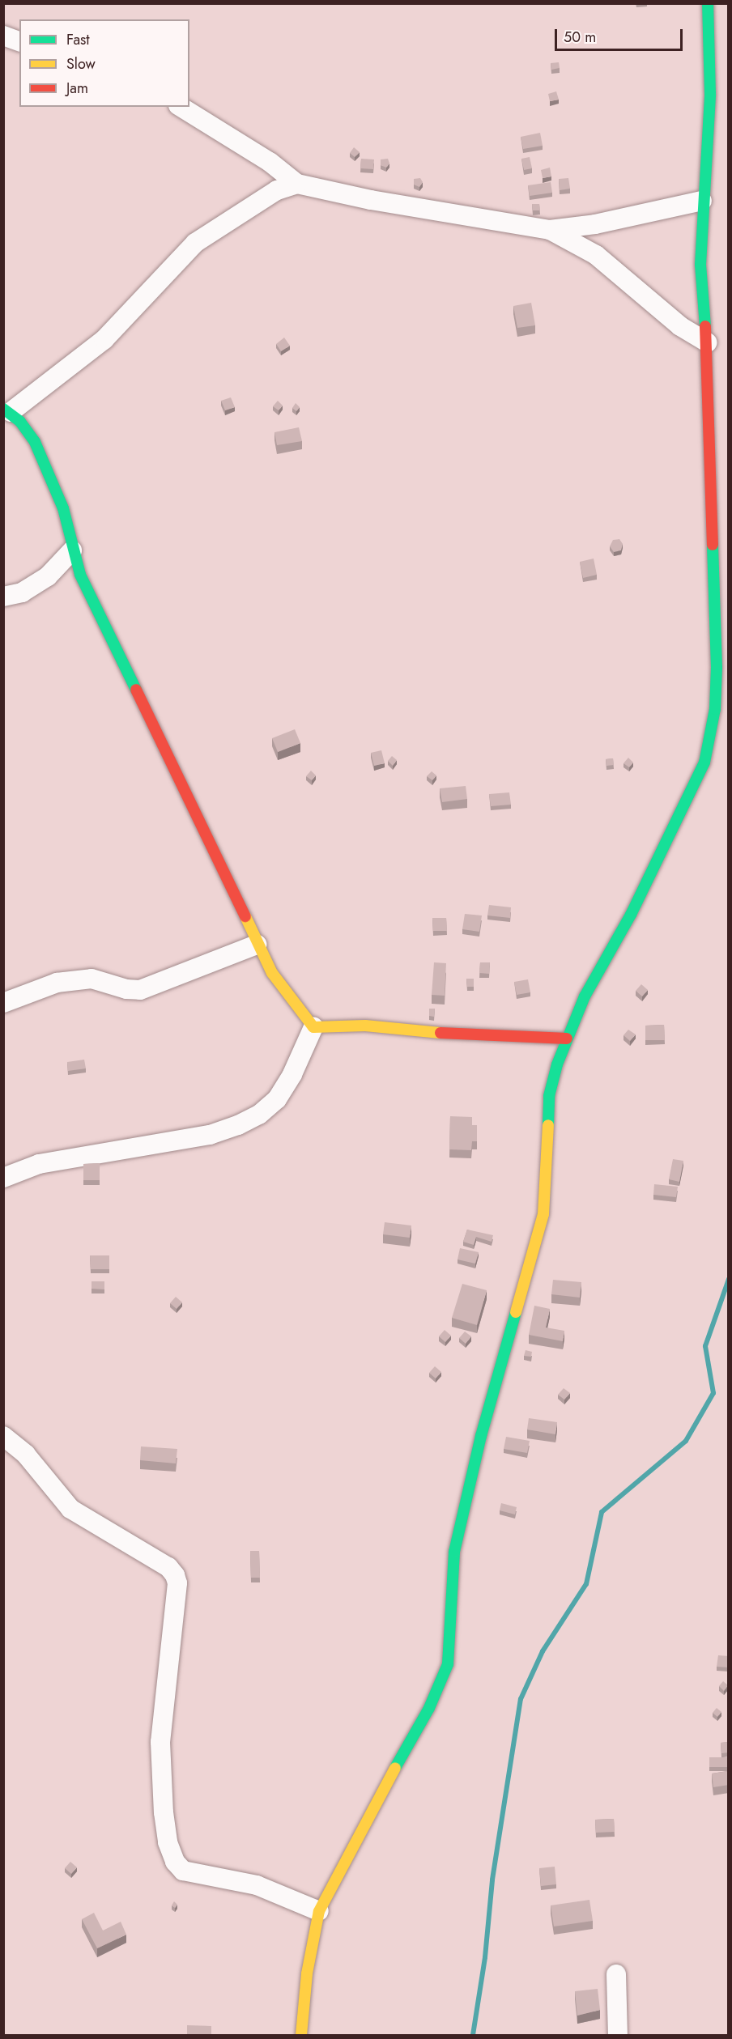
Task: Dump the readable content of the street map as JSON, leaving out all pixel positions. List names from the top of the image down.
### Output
{
  "legend": ["Fast", "Slow", "Jam"],
  "scale_bar": "50 m"
}
